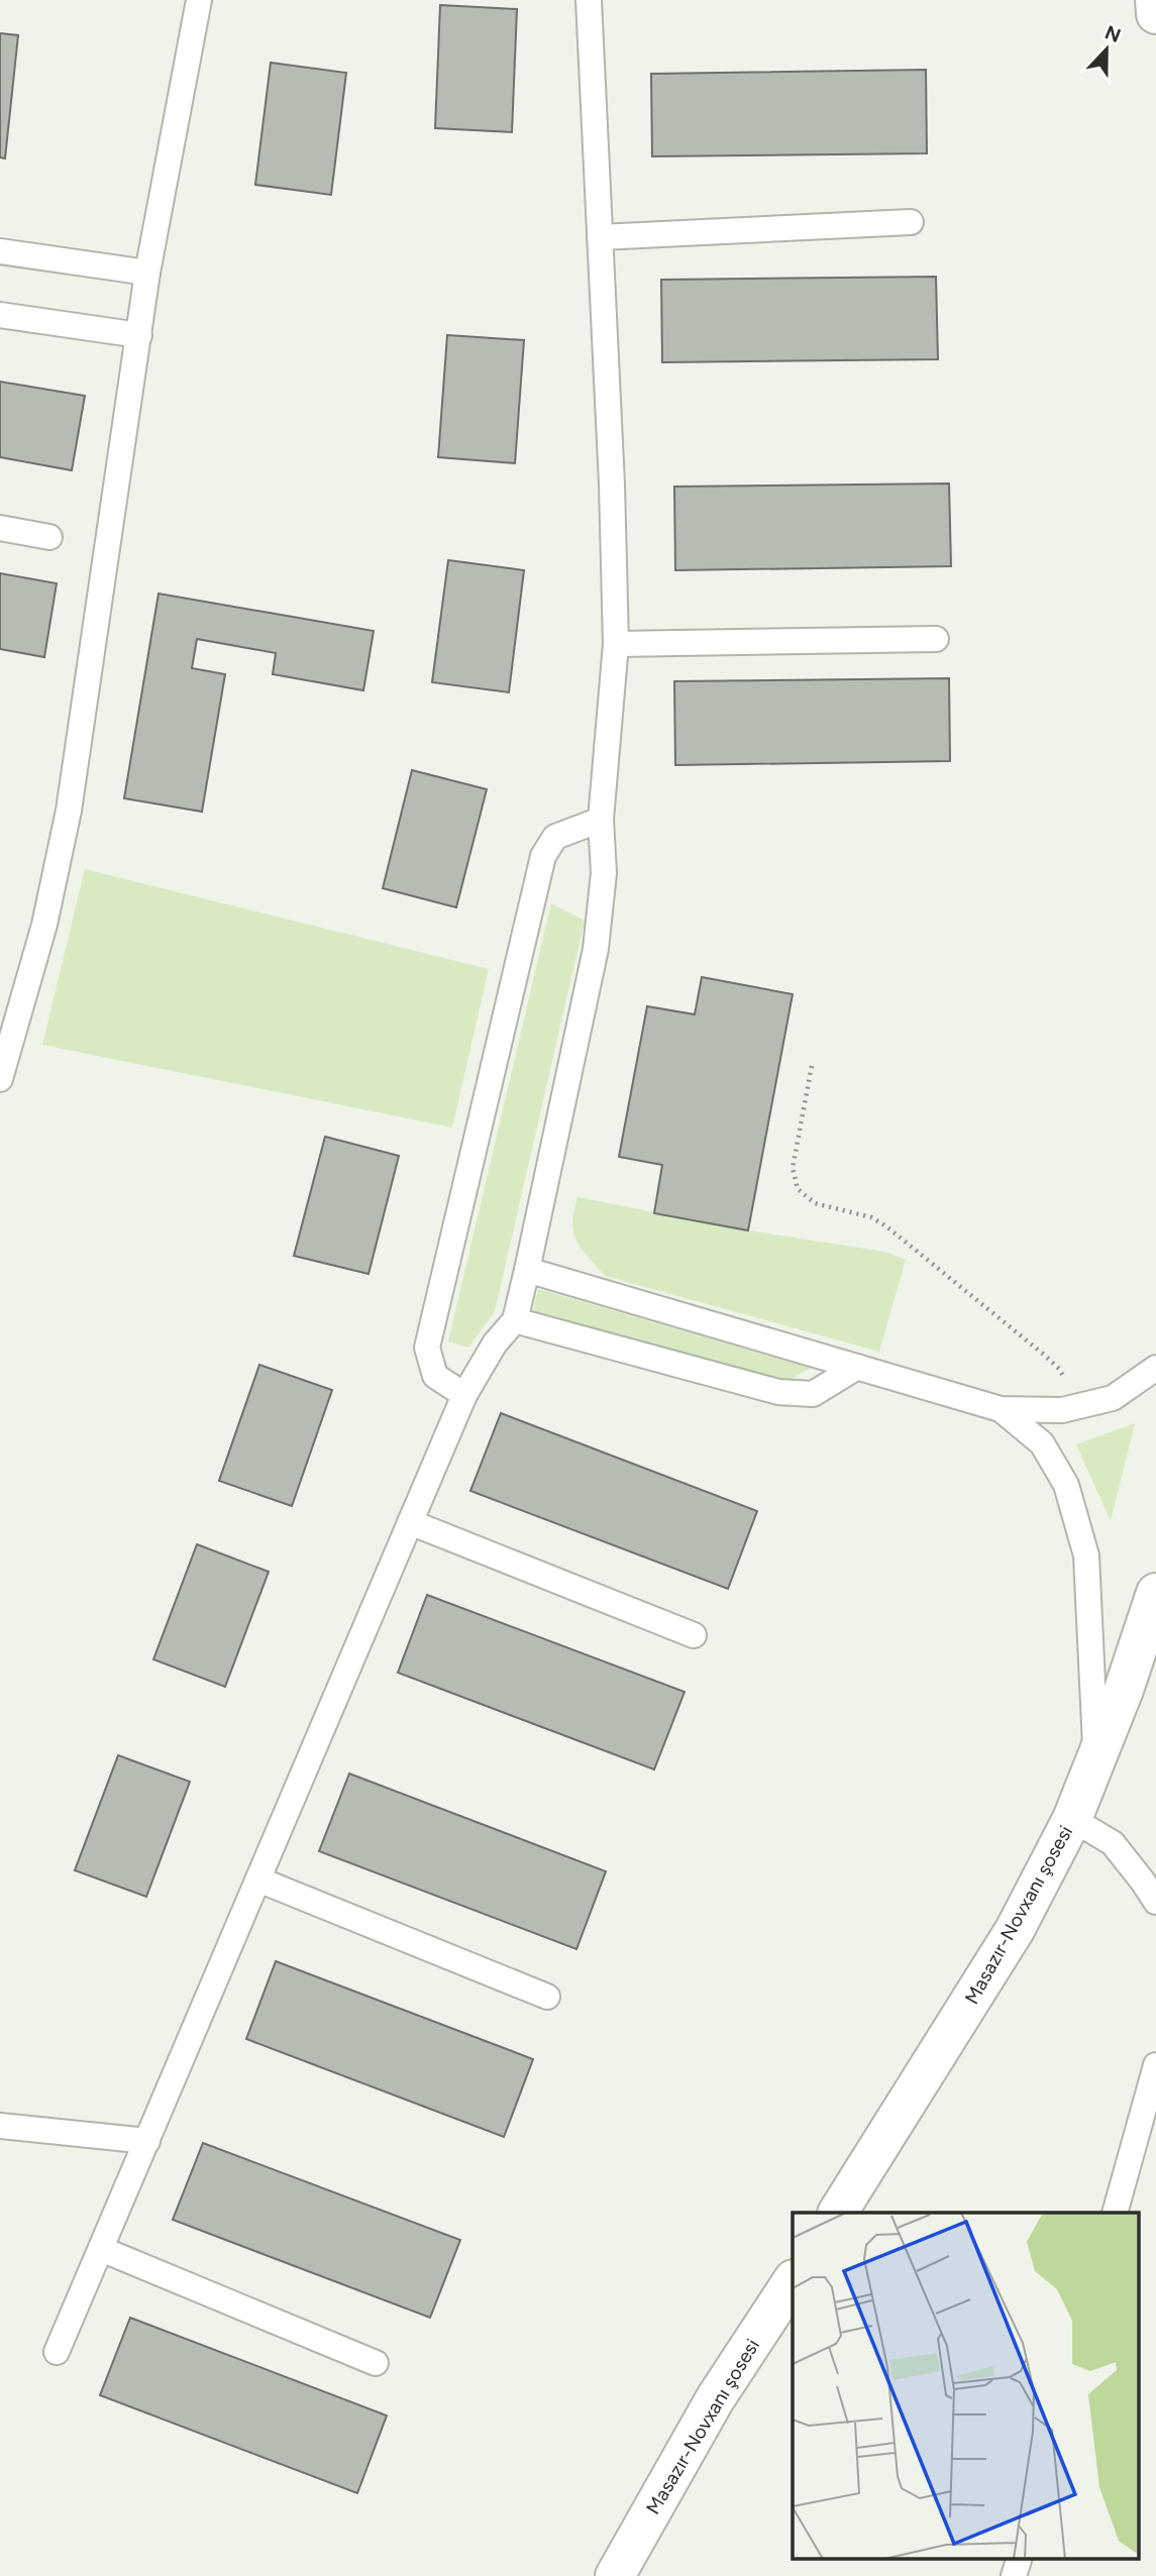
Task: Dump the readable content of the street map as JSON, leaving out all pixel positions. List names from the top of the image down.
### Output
{
  "streets": {
    "main road": ["Masazır-Novxanı şosesi"]
  },
  "north": "top"
}
